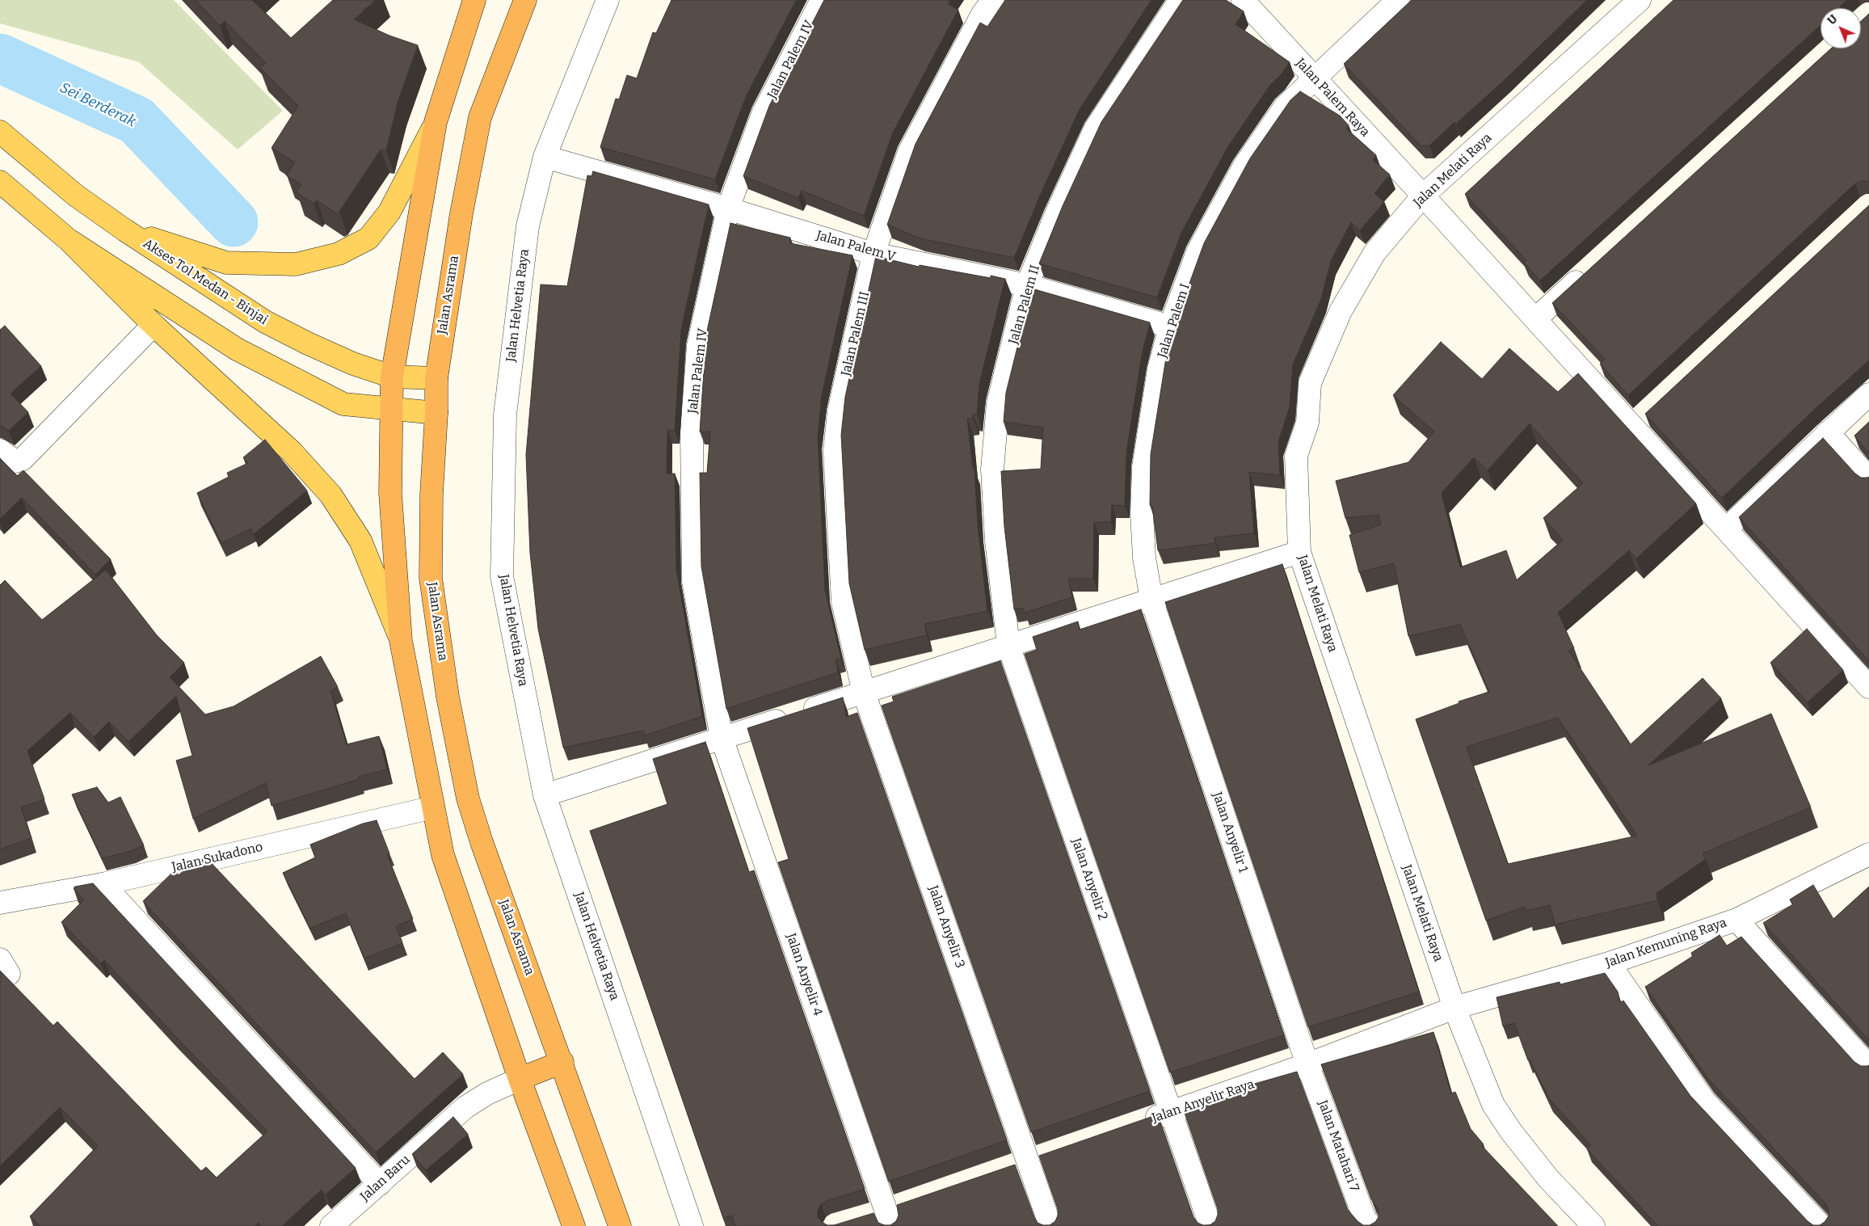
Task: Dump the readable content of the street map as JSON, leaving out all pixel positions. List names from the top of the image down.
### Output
{
  "streets": {
    "highway": ["Jalan Asrama"],
    "main road": ["Akses Tol Medan - Binjai"],
    "street": [
      "Jalan Palem IV",
      "Jalan Palem Raya",
      "Jalan Melati Raya",
      "Jalan Palem V",
      "Jalan Palem II",
      "Jalan Helvetia Raya",
      "Jalan Palem I",
      "Jalan Palem III",
      "Jalan Anyelir 1",
      "Jalan Sukadono",
      "Jalan Anyelir 2",
      "Jalan Anyelir 3",
      "Jalan Kemuning Raya",
      "Jalan Anyelir 4",
      "Jalan Anyelir Raya",
      "Jalan Matahari 7",
      "Jalan Baru"
    ]
  },
  "crossings": [
    ["Jalan Palem IV", "Jalan Palem V"],
    ["Jalan Palem IV", "Jalan Anyelir 4"],
    ["Jalan Palem Raya", "Jalan Melati Raya"],
    ["Jalan Palem Raya", "Jalan Palem I"],
    ["Jalan Melati Raya", "Jalan Kemuning Raya"],
    ["Jalan Melati Raya", "Jalan Anyelir Raya"],
    ["Jalan Palem V", "Jalan Palem II"],
    ["Jalan Palem V", "Jalan Helvetia Raya"],
    ["Jalan Palem V", "Jalan Palem I"],
    ["Jalan Palem V", "Jalan Palem III"],
    ["Akses Tol Medan - Binjai", "Jalan Asrama"],
    ["Jalan Palem II", "Jalan Anyelir 2"],
    ["Jalan Palem I", "Jalan Anyelir 1"],
    ["Jalan Palem III", "Jalan Anyelir 3"],
    ["Jalan Anyelir 1", "Jalan Anyelir Raya"],
    ["Jalan Anyelir 1", "Jalan Matahari 7"],
    ["Jalan Anyelir 2", "Jalan Anyelir Raya"],
    ["Jalan Kemuning Raya", "Jalan Anyelir Raya"],
    ["Jalan Anyelir Raya", "Jalan Matahari 7"]
  ],
  "water": ["Sei Berderak"],
  "north": "top left"
}
